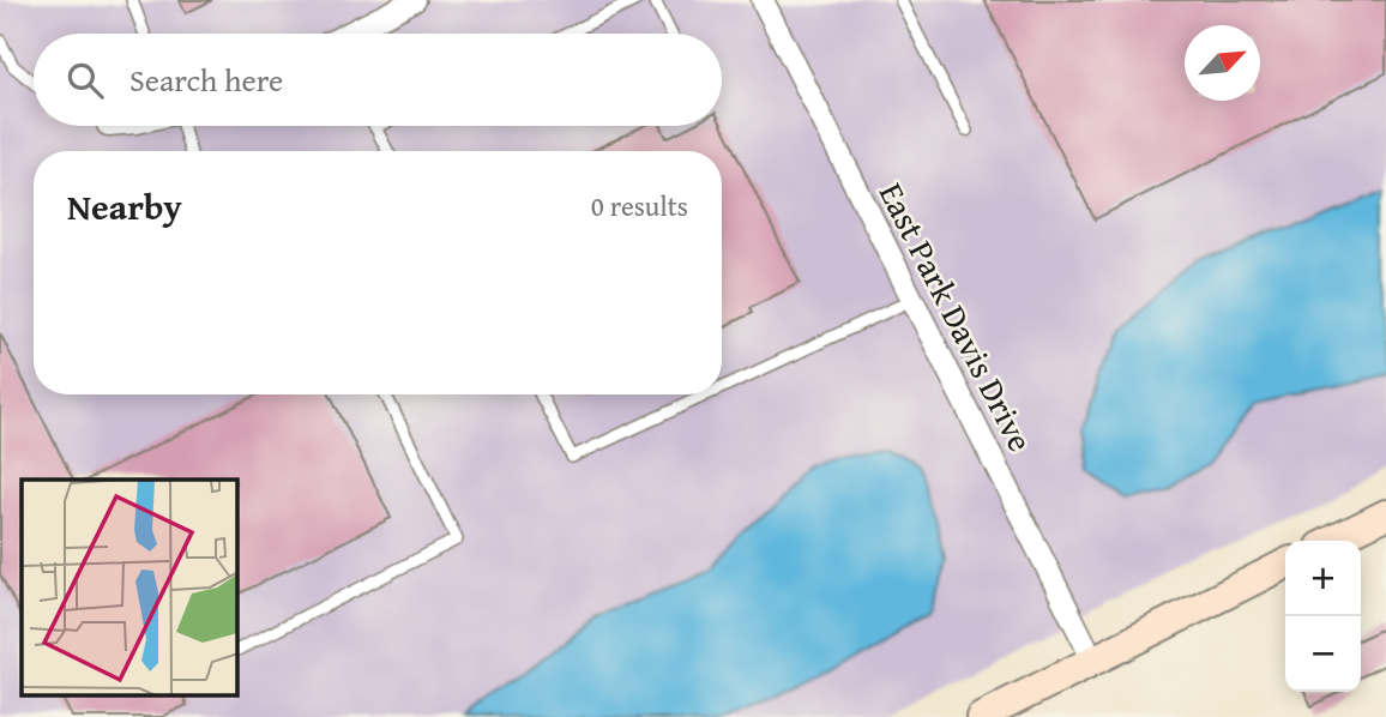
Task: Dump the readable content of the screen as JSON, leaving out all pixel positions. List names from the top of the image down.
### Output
{
  "streets": {
    "street": ["East Park Davis Drive"]
  },
  "north": "top right",
  "page": {
    "search": "Search here",
    "heading": ["Nearby", "0 results"],
    "map_buttons": ["+", "−"]
  }
}
